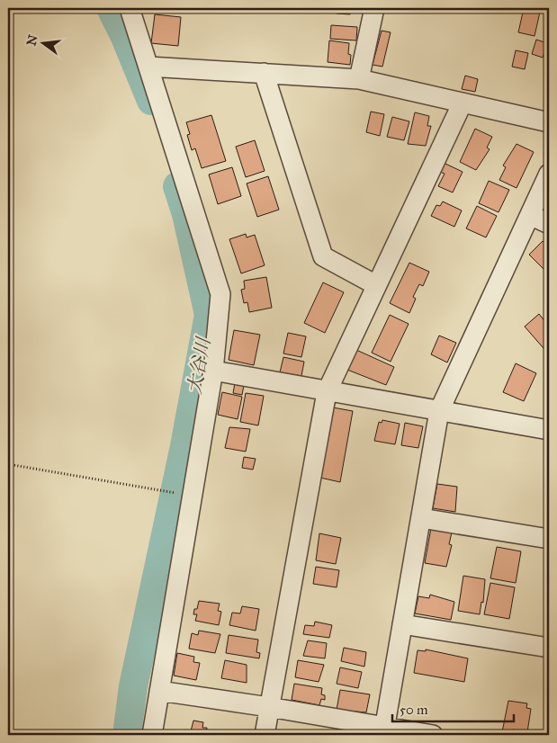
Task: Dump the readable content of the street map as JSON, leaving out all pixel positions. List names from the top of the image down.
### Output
{
  "water": ["大谷川"],
  "scale_bar": "50 m",
  "north": "left"
}
